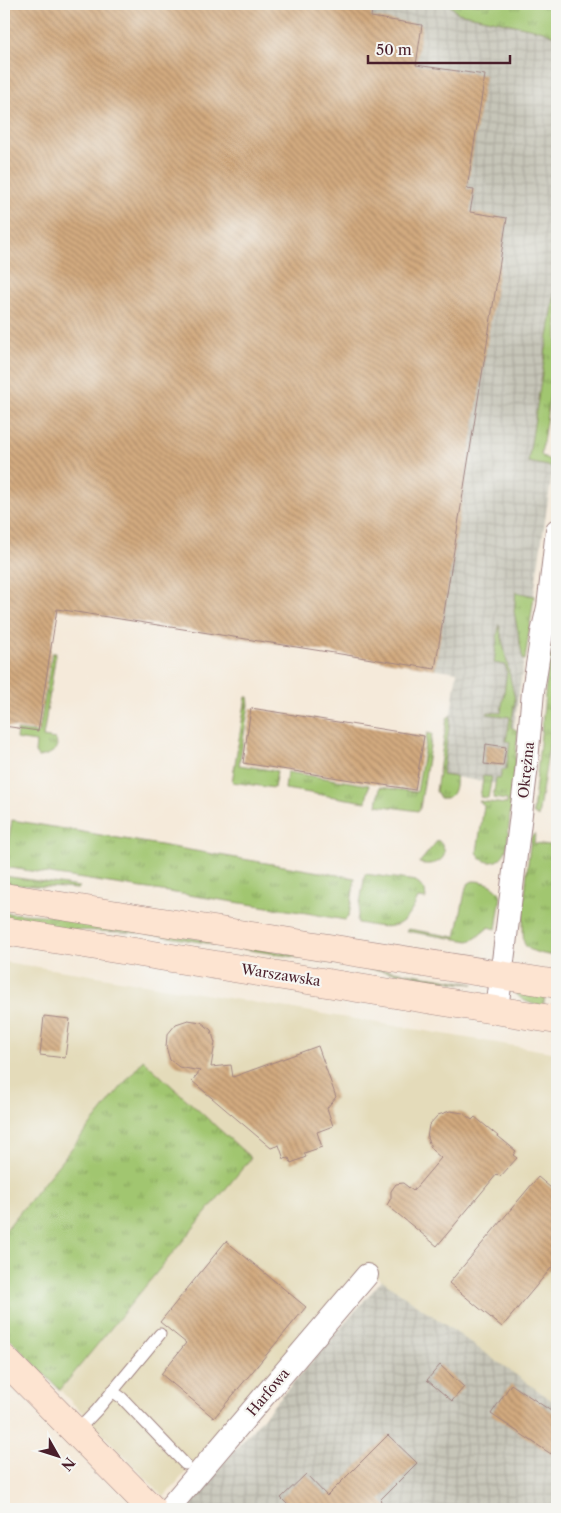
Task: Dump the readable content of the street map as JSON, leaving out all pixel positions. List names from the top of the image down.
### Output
{
  "streets": {
    "main road": ["Warszawska"],
    "street": ["Okrężna", "Harfowa"]
  },
  "crossings": [
    ["Okrężna", "Warszawska"]
  ],
  "scale_bar": "50 m",
  "north": "bottom right"
}
